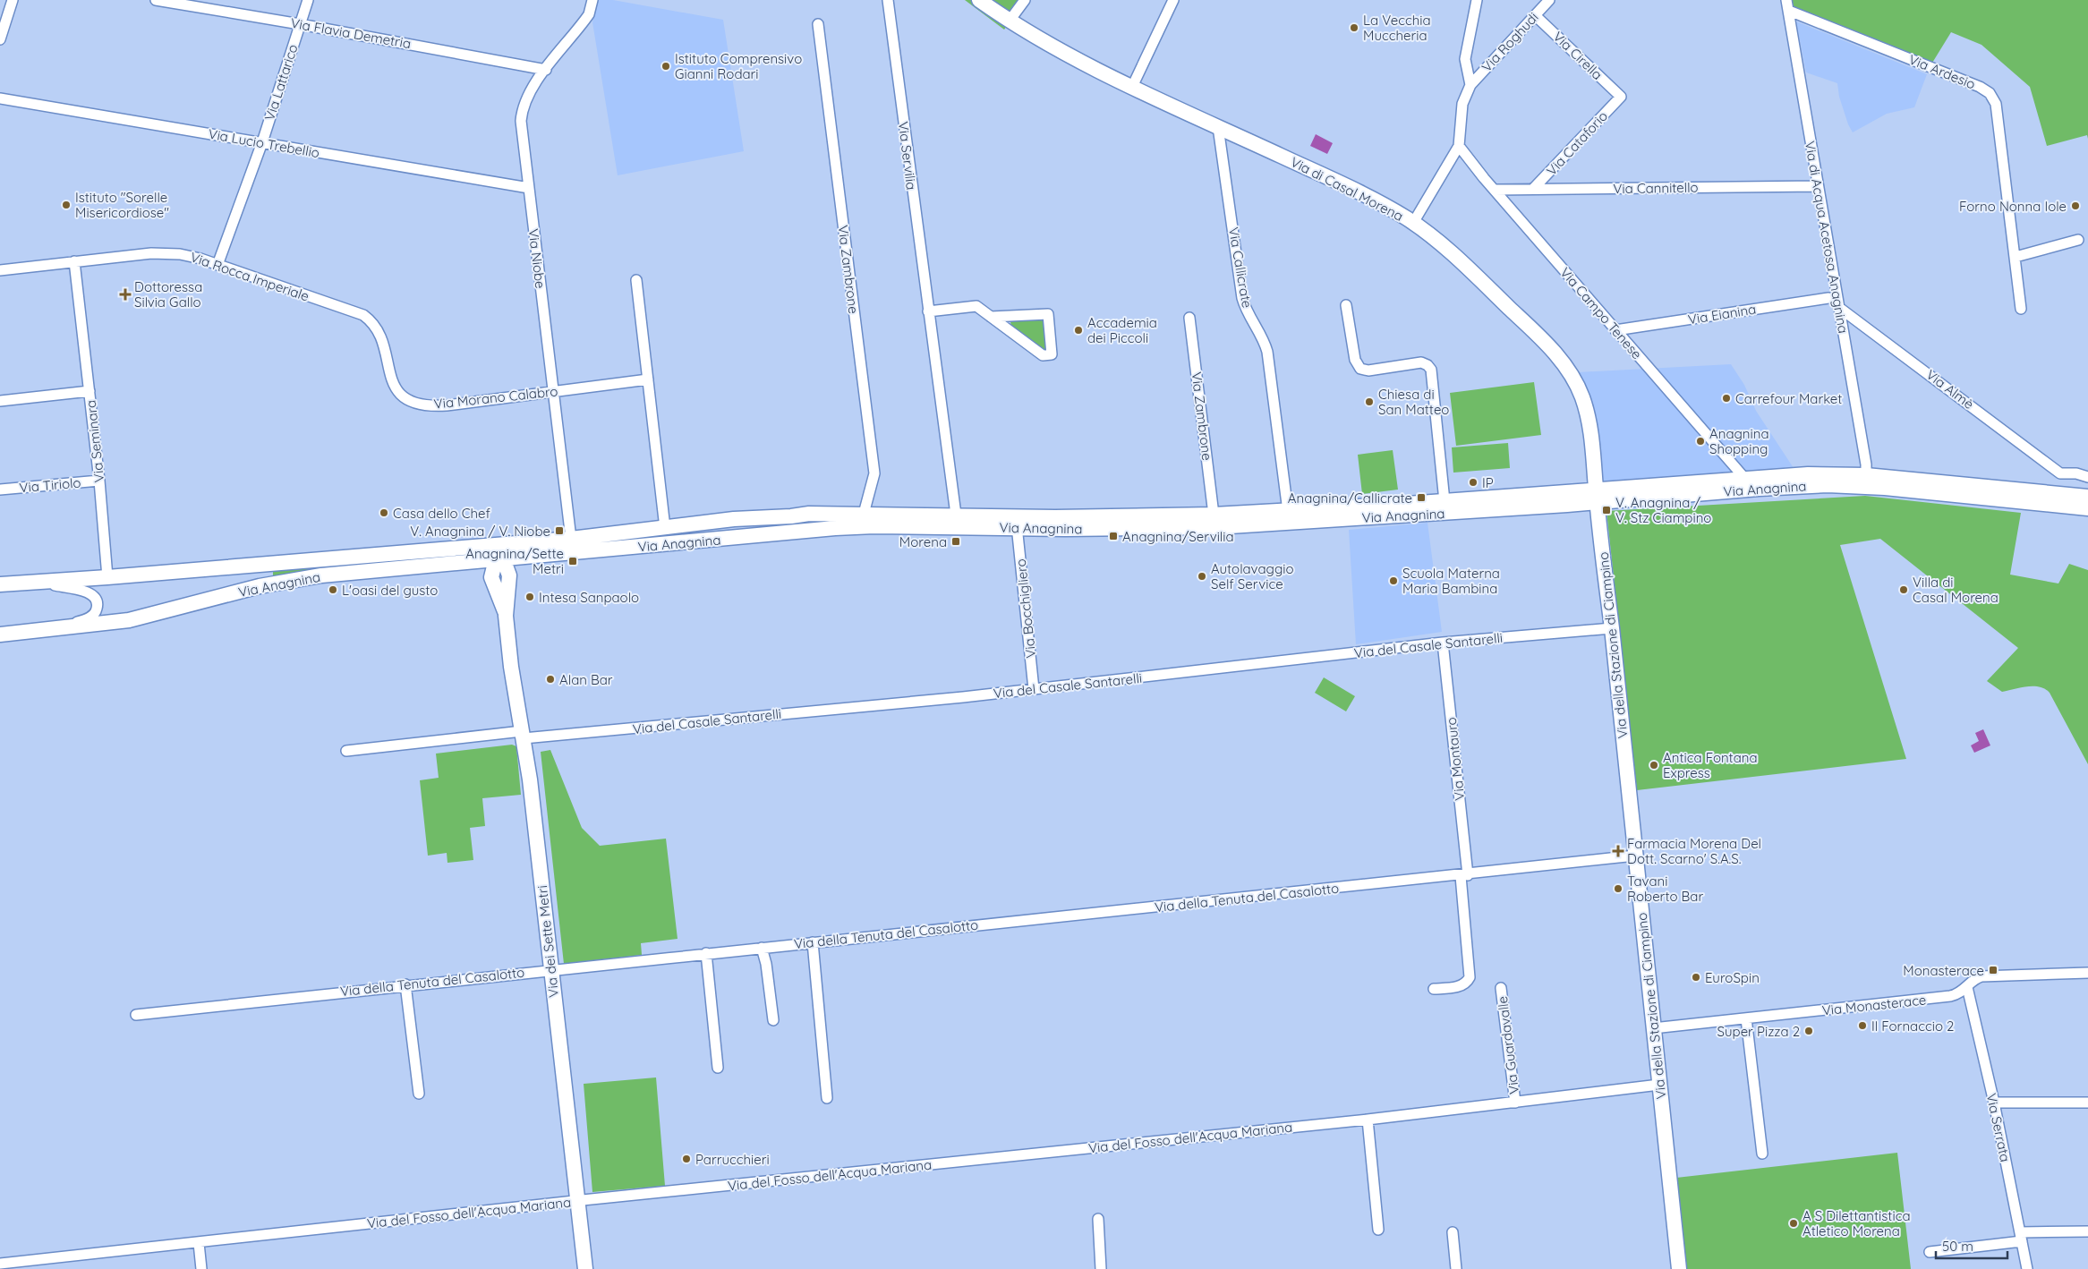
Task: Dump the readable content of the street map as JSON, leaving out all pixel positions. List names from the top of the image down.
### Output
{
  "streets": {
    "main road": [
      "Via di Casal Morena",
      "Via Anagnina",
      "Via della Stazione di Ciampino",
      "Via dei Sette Metri"
    ],
    "street": [
      "Via Flavia Demetria",
      "Via Roghudi",
      "Via Cirella",
      "Via Ardesio",
      "Via Lattarico",
      "Via Lucio Trebellio",
      "Via Cataforio",
      "Via Servilia",
      "Via Cannitello",
      "Via di Acqua Acetosa Anagnina",
      "Via Niobe",
      "Via Callicrate",
      "Via Zambrone",
      "Via Rocca Imperiale",
      "Via Campo Tenese",
      "Via Eianina",
      "Via Almè",
      "Via Morano Calabro",
      "Via Seminara",
      "Via Tiriolo",
      "Via Bocchigliero",
      "Via del Casale Santarelli",
      "Via Montauro",
      "Via della Tenuta del Casalotto",
      "Via Monasterace",
      "Via Guardavalle",
      "Via Serrata",
      "Via del Fosso dell'Acqua Mariana"
    ]
  },
  "crossings": [
    ["Via Flavia Demetria", "Via Lattarico"],
    ["Via Flavia Demetria", "Via Niobe"],
    ["Via Roghudi", "Via Cirella"],
    ["Via Roghudi", "Via di Casal Morena"],
    ["Via Roghudi", "Via Campo Tenese"],
    ["Via Cirella", "Via Cataforio"],
    ["Via Ardesio", "Via di Acqua Acetosa Anagnina"],
    ["Via Lattarico", "Via Lucio Trebellio"],
    ["Via Lattarico", "Via Rocca Imperiale"],
    ["Via Lucio Trebellio", "Via Niobe"],
    ["Via Cataforio", "Via Cannitello"],
    ["Via Servilia", "Via Anagnina"],
    ["Via Cannitello", "Via di Acqua Acetosa Anagnina"],
    ["Via Cannitello", "Via Campo Tenese"],
    ["Via di Casal Morena", "Via Callicrate"],
    ["Via di Casal Morena", "Via Anagnina"],
    ["Via di Casal Morena", "Via della Stazione di Ciampino"],
    ["Via di Acqua Acetosa Anagnina", "Via Almè"],
    ["Via di Acqua Acetosa Anagnina", "Via Anagnina"],
    ["Via Niobe", "Via Morano Calabro"],
    ["Via Niobe", "Via Anagnina"],
    ["Via Callicrate", "Via Anagnina"],
    ["Via Zambrone", "Via Anagnina"],
    ["Via Rocca Imperiale", "Via Morano Calabro"],
    ["Via Rocca Imperiale", "Via Seminara"],
    ["Via Campo Tenese", "Via Eianina"],
    ["Via Campo Tenese", "Via Anagnina"],
    ["Via Seminara", "Via Tiriolo"],
    ["Via Seminara", "Via Anagnina"],
    ["Via Anagnina", "Via Bocchigliero"],
    ["Via Anagnina", "Via della Stazione di Ciampino"],
    ["Via Anagnina", "Via dei Sette Metri"],
    ["Via Bocchigliero", "Via del Casale Santarelli"],
    ["Via del Casale Santarelli", "Via della Stazione di Ciampino"],
    ["Via del Casale Santarelli", "Via Montauro"],
    ["Via del Casale Santarelli", "Via dei Sette Metri"],
    ["Via della Stazione di Ciampino", "Via della Tenuta del Casalotto"],
    ["Via della Stazione di Ciampino", "Via Monasterace"],
    ["Via della Stazione di Ciampino", "Via del Fosso dell'Acqua Mariana"],
    ["Via Montauro", "Via della Tenuta del Casalotto"],
    ["Via della Tenuta del Casalotto", "Via dei Sette Metri"],
    ["Via dei Sette Metri", "Via del Fosso dell'Acqua Mariana"],
    ["Via Monasterace", "Via Serrata"],
    ["Via Guardavalle", "Via del Fosso dell'Acqua Mariana"]
  ],
  "places": {
    "other": [
      "La Vecchia Muccheria",
      "Istituto Comprensivo Gianni Rodari",
      "Istituto \"Sorelle Misericordiose\"",
      "Forno Nonna Iole",
      "Accademia dei Piccoli",
      "Carrefour Market",
      "Chiesa di San Matteo",
      "Anagnina Shopping",
      "IP",
      "Casa dello Chef",
      "Autolavaggio Self Service",
      "Scuola Materna Maria Bambina",
      "L'oasi del gusto",
      "Villa di Casal Morena",
      "Intesa Sanpaolo",
      "Alan Bar",
      "Antica Fontana Express",
      "Tavani Roberto Bar",
      "EuroSpin",
      "Il Fornaccio 2",
      "Super Pizza 2",
      "Parrucchieri",
      "A S Dilettantistica Atletico Morena"
    ],
    "health": ["Dottoressa Silvia Gallo", "Farmacia Morena Del Dott. Scarno' S.A.S."],
    "transit": [
      "Anagnina/Callicrate",
      "V. Anagnina / V. Stz Ciampino",
      "V. Anagnina / V. Niobe",
      "Anagnina/Servilia",
      "Morena",
      "Anagnina/Sette Metri",
      "Monasterace"
    ]
  },
  "scale_bar": "50 m"
}
